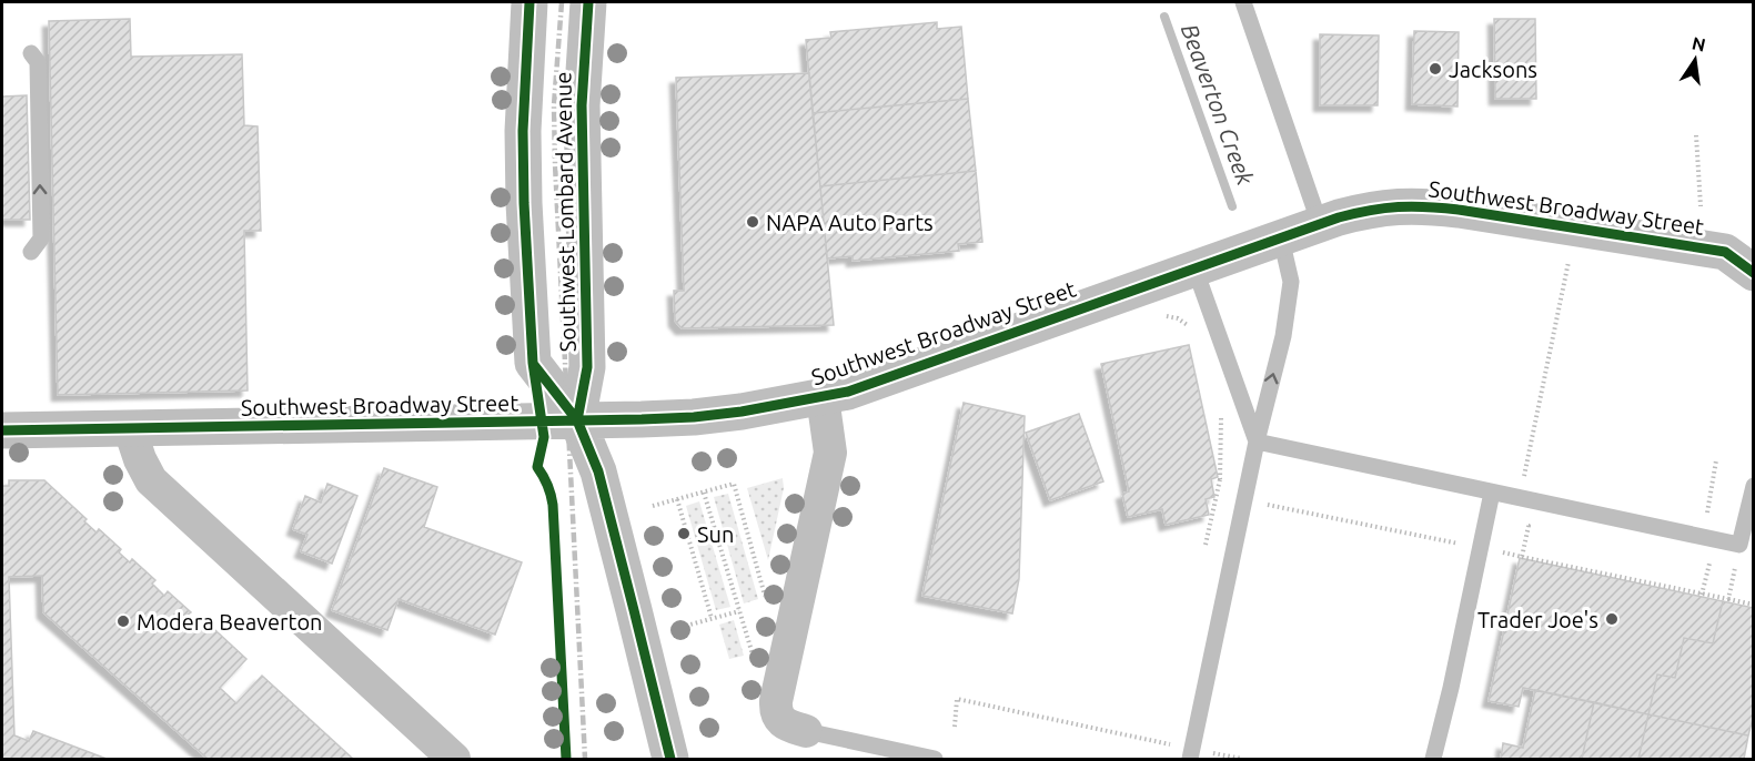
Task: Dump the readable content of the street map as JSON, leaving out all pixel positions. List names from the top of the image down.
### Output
{
  "streets": {
    "street": ["Southwest Broadway Street", "Southwest Lombard Avenue"]
  },
  "crossings": [
    ["Southwest Broadway Street", "Southwest Lombard Avenue"]
  ],
  "water": ["Beaverton Creek"],
  "places": [
    "Jacksons",
    "NAPA Auto Parts",
    "Sun",
    "Trader Joe's",
    "Modera Beaverton"
  ],
  "north": "top"
}
